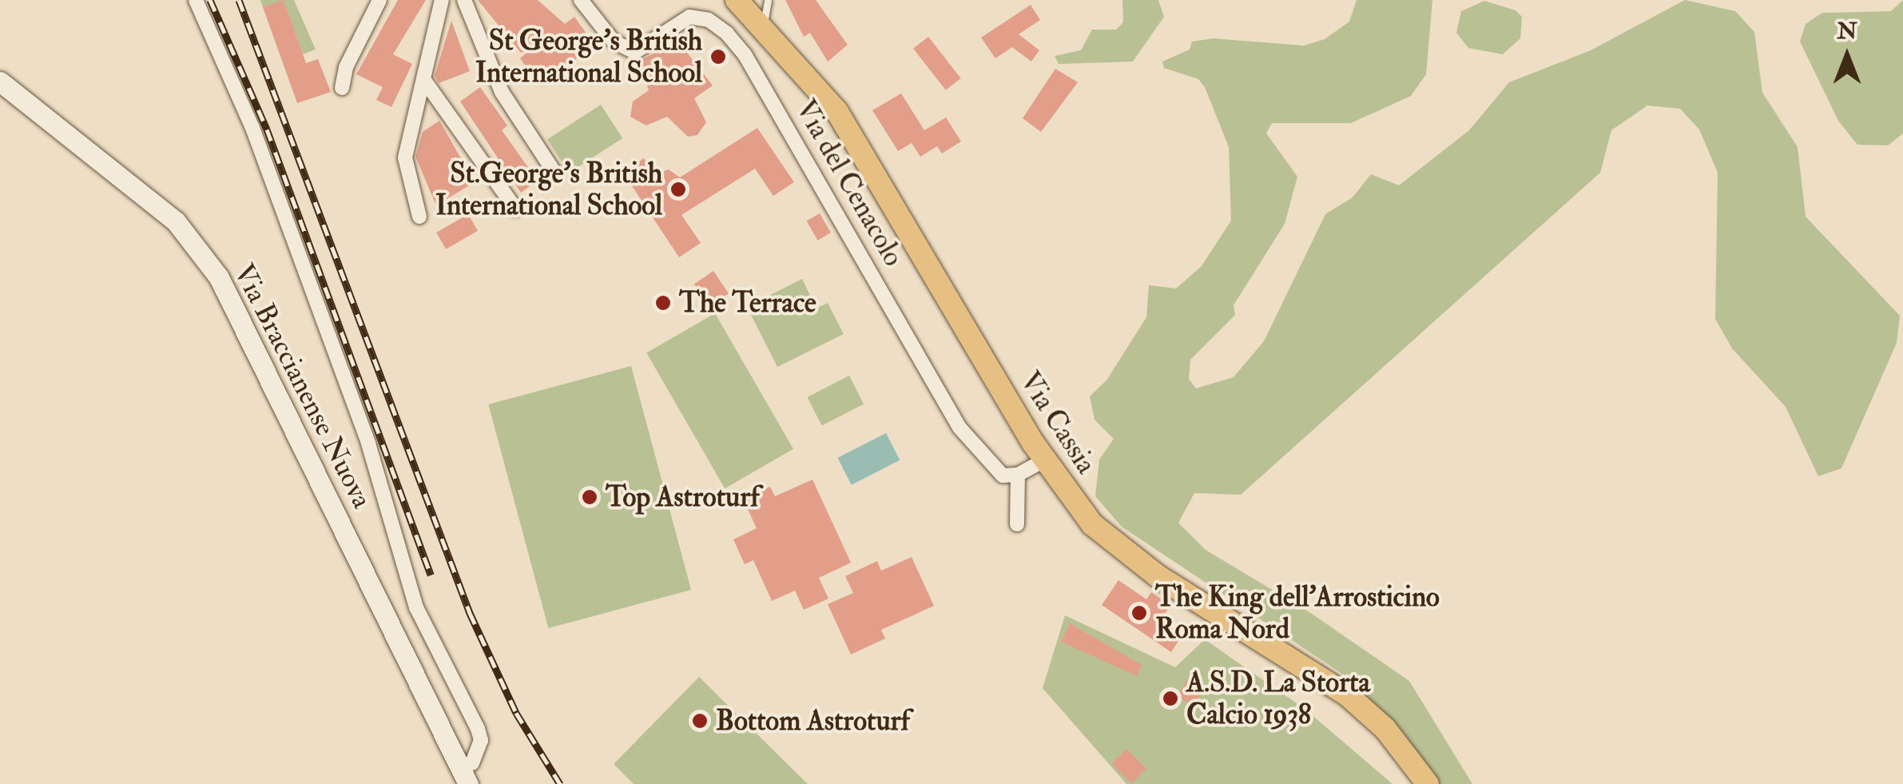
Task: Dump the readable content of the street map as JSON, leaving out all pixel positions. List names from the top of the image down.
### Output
{
  "streets": {
    "main road": ["Via Braccianense Nuova", "Via Cassia"],
    "street": ["Via del Cenacolo"]
  },
  "places": [
    "St George's British International School",
    "St.George's British International School",
    "The Terrace",
    "Top Astroturf",
    "The King dell'Arrosticino Roma Nord",
    "A.S.D. La Storta Calcio 1938",
    "Bottom Astroturf"
  ],
  "north": "top"
}
